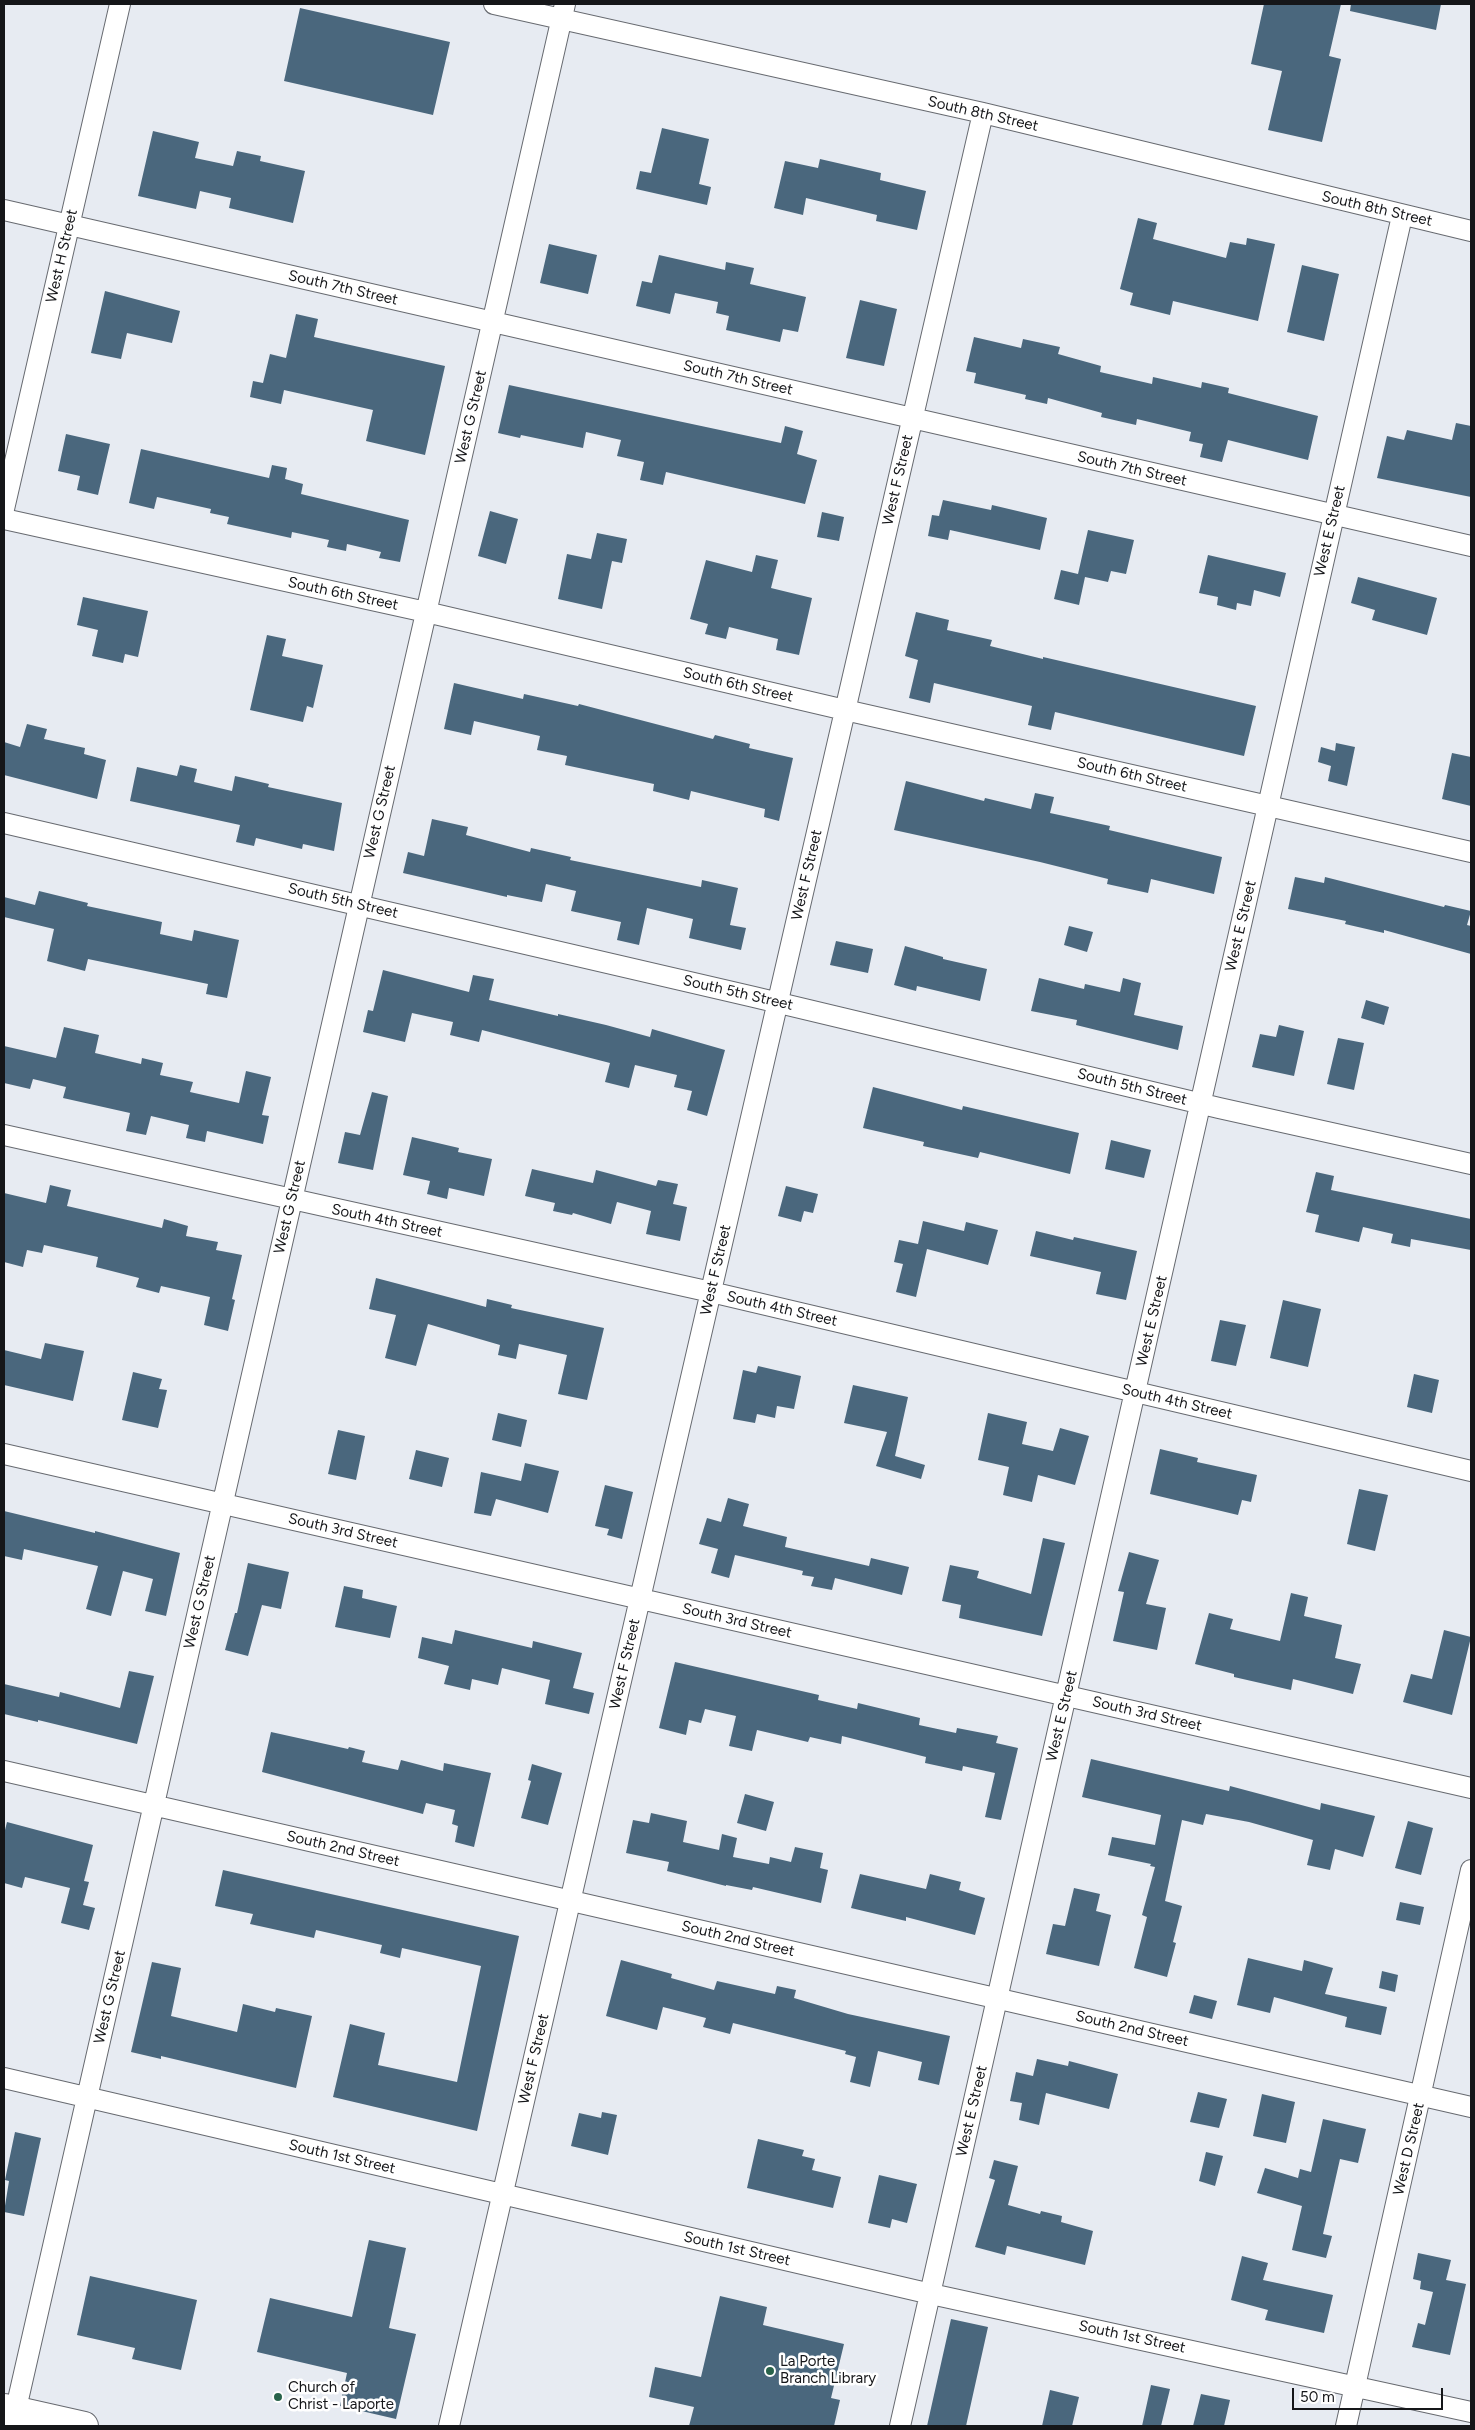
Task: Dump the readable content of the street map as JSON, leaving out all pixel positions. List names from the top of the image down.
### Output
{
  "streets": {
    "street": [
      "South 8th Street",
      "West H Street",
      "South 7th Street",
      "West G Street",
      "West F Street",
      "West E Street",
      "South 6th Street",
      "South 5th Street",
      "South 4th Street",
      "South 3rd Street",
      "South 2nd Street",
      "West D Street",
      "South 1st Street"
    ]
  },
  "crossings": [
    ["South 8th Street", "West G Street"],
    ["South 8th Street", "West F Street"],
    ["South 8th Street", "West E Street"],
    ["West H Street", "South 7th Street"],
    ["South 7th Street", "West G Street"],
    ["South 7th Street", "West F Street"],
    ["South 7th Street", "West E Street"],
    ["West G Street", "South 6th Street"],
    ["West G Street", "South 5th Street"],
    ["West G Street", "South 4th Street"],
    ["West G Street", "South 3rd Street"],
    ["West G Street", "South 2nd Street"],
    ["West G Street", "South 1st Street"],
    ["West F Street", "South 6th Street"],
    ["West F Street", "South 5th Street"],
    ["West F Street", "South 4th Street"],
    ["West F Street", "South 3rd Street"],
    ["West F Street", "South 2nd Street"],
    ["West F Street", "South 1st Street"],
    ["West E Street", "South 6th Street"],
    ["West E Street", "South 5th Street"],
    ["West E Street", "South 4th Street"],
    ["West E Street", "South 3rd Street"],
    ["West E Street", "South 2nd Street"],
    ["West E Street", "South 1st Street"],
    ["South 2nd Street", "West D Street"],
    ["West D Street", "South 1st Street"]
  ],
  "places": ["La Porte Branch Library", "Church of Christ - Laporte"],
  "scale_bar": "50 m"
}
